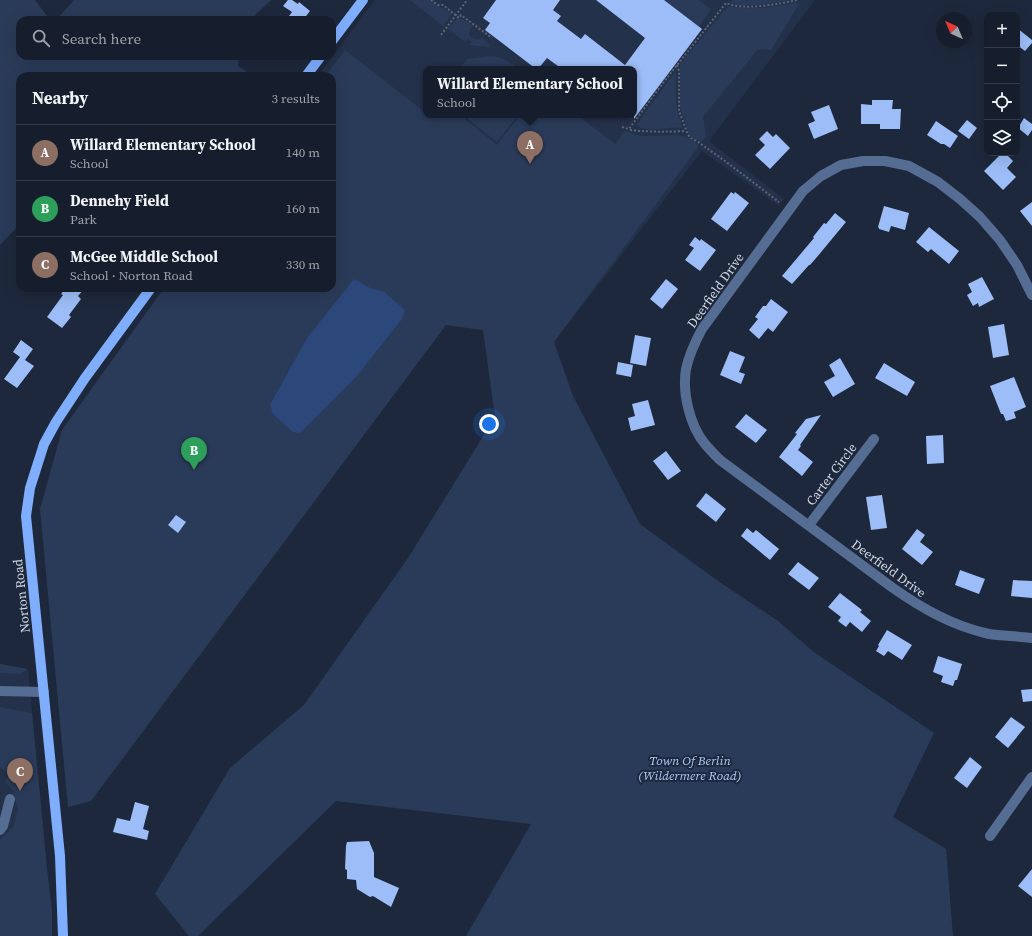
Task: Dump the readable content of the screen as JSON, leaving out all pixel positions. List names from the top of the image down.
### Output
{
  "streets": {
    "main road": ["Norton Road"],
    "street": ["Deerfield Drive", "Carter Circle"]
  },
  "crossings": [
    ["Deerfield Drive", "Carter Circle"]
  ],
  "parks": ["Town Of Berlin (Wildermere Road)"],
  "north": "top left",
  "page": {
    "map_buttons": ["+", "−"],
    "search": "Search here",
    "popup": ["Willard Elementary School", "School"],
    "heading": ["Nearby", "3 results"],
    "list": [
      {
        "mark": "A",
        "name": "Willard Elementary School",
        "note": "School",
        "value": "140 m"
      },
      {
        "mark": "B",
        "name": "Dennehy Field",
        "note": "Park",
        "value": "160 m"
      },
      {
        "mark": "C",
        "name": "McGee Middle School",
        "note": "School · Norton Road",
        "value": "330 m"
      }
    ],
    "pins": ["A", "B", "C"]
  }
}
